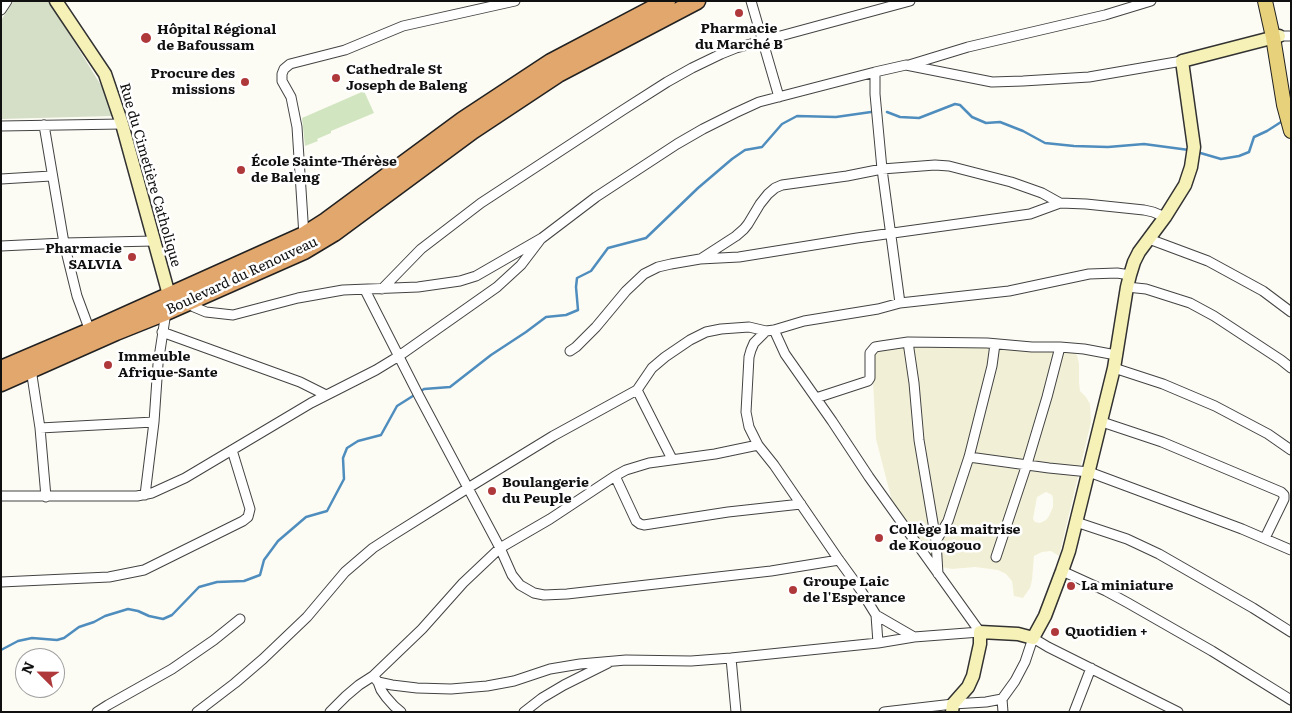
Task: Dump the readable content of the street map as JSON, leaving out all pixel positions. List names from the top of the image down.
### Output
{
  "streets": {
    "highway": ["Boulevard du Renouveau"],
    "street": ["Rue du Cimetière Catholique"]
  },
  "crossings": [
    ["Rue du Cimetière Catholique", "Boulevard du Renouveau"]
  ],
  "places": [
    "Pharmacie du Marché B",
    "Hôpital Régional de Bafoussam",
    "Cathedrale St Joseph de Baleng",
    "Procure des missions",
    "École Sainte-Thérèse de Baleng",
    "Pharmacie SALVIA",
    "Immeuble Afrique-Sante",
    "Boulangerie du Peuple",
    "Collège la maitrise de Kouogouo",
    "La miniature",
    "Groupe Laic de l'Esperance",
    "Quotidien +"
  ],
  "north": "top left"
}
